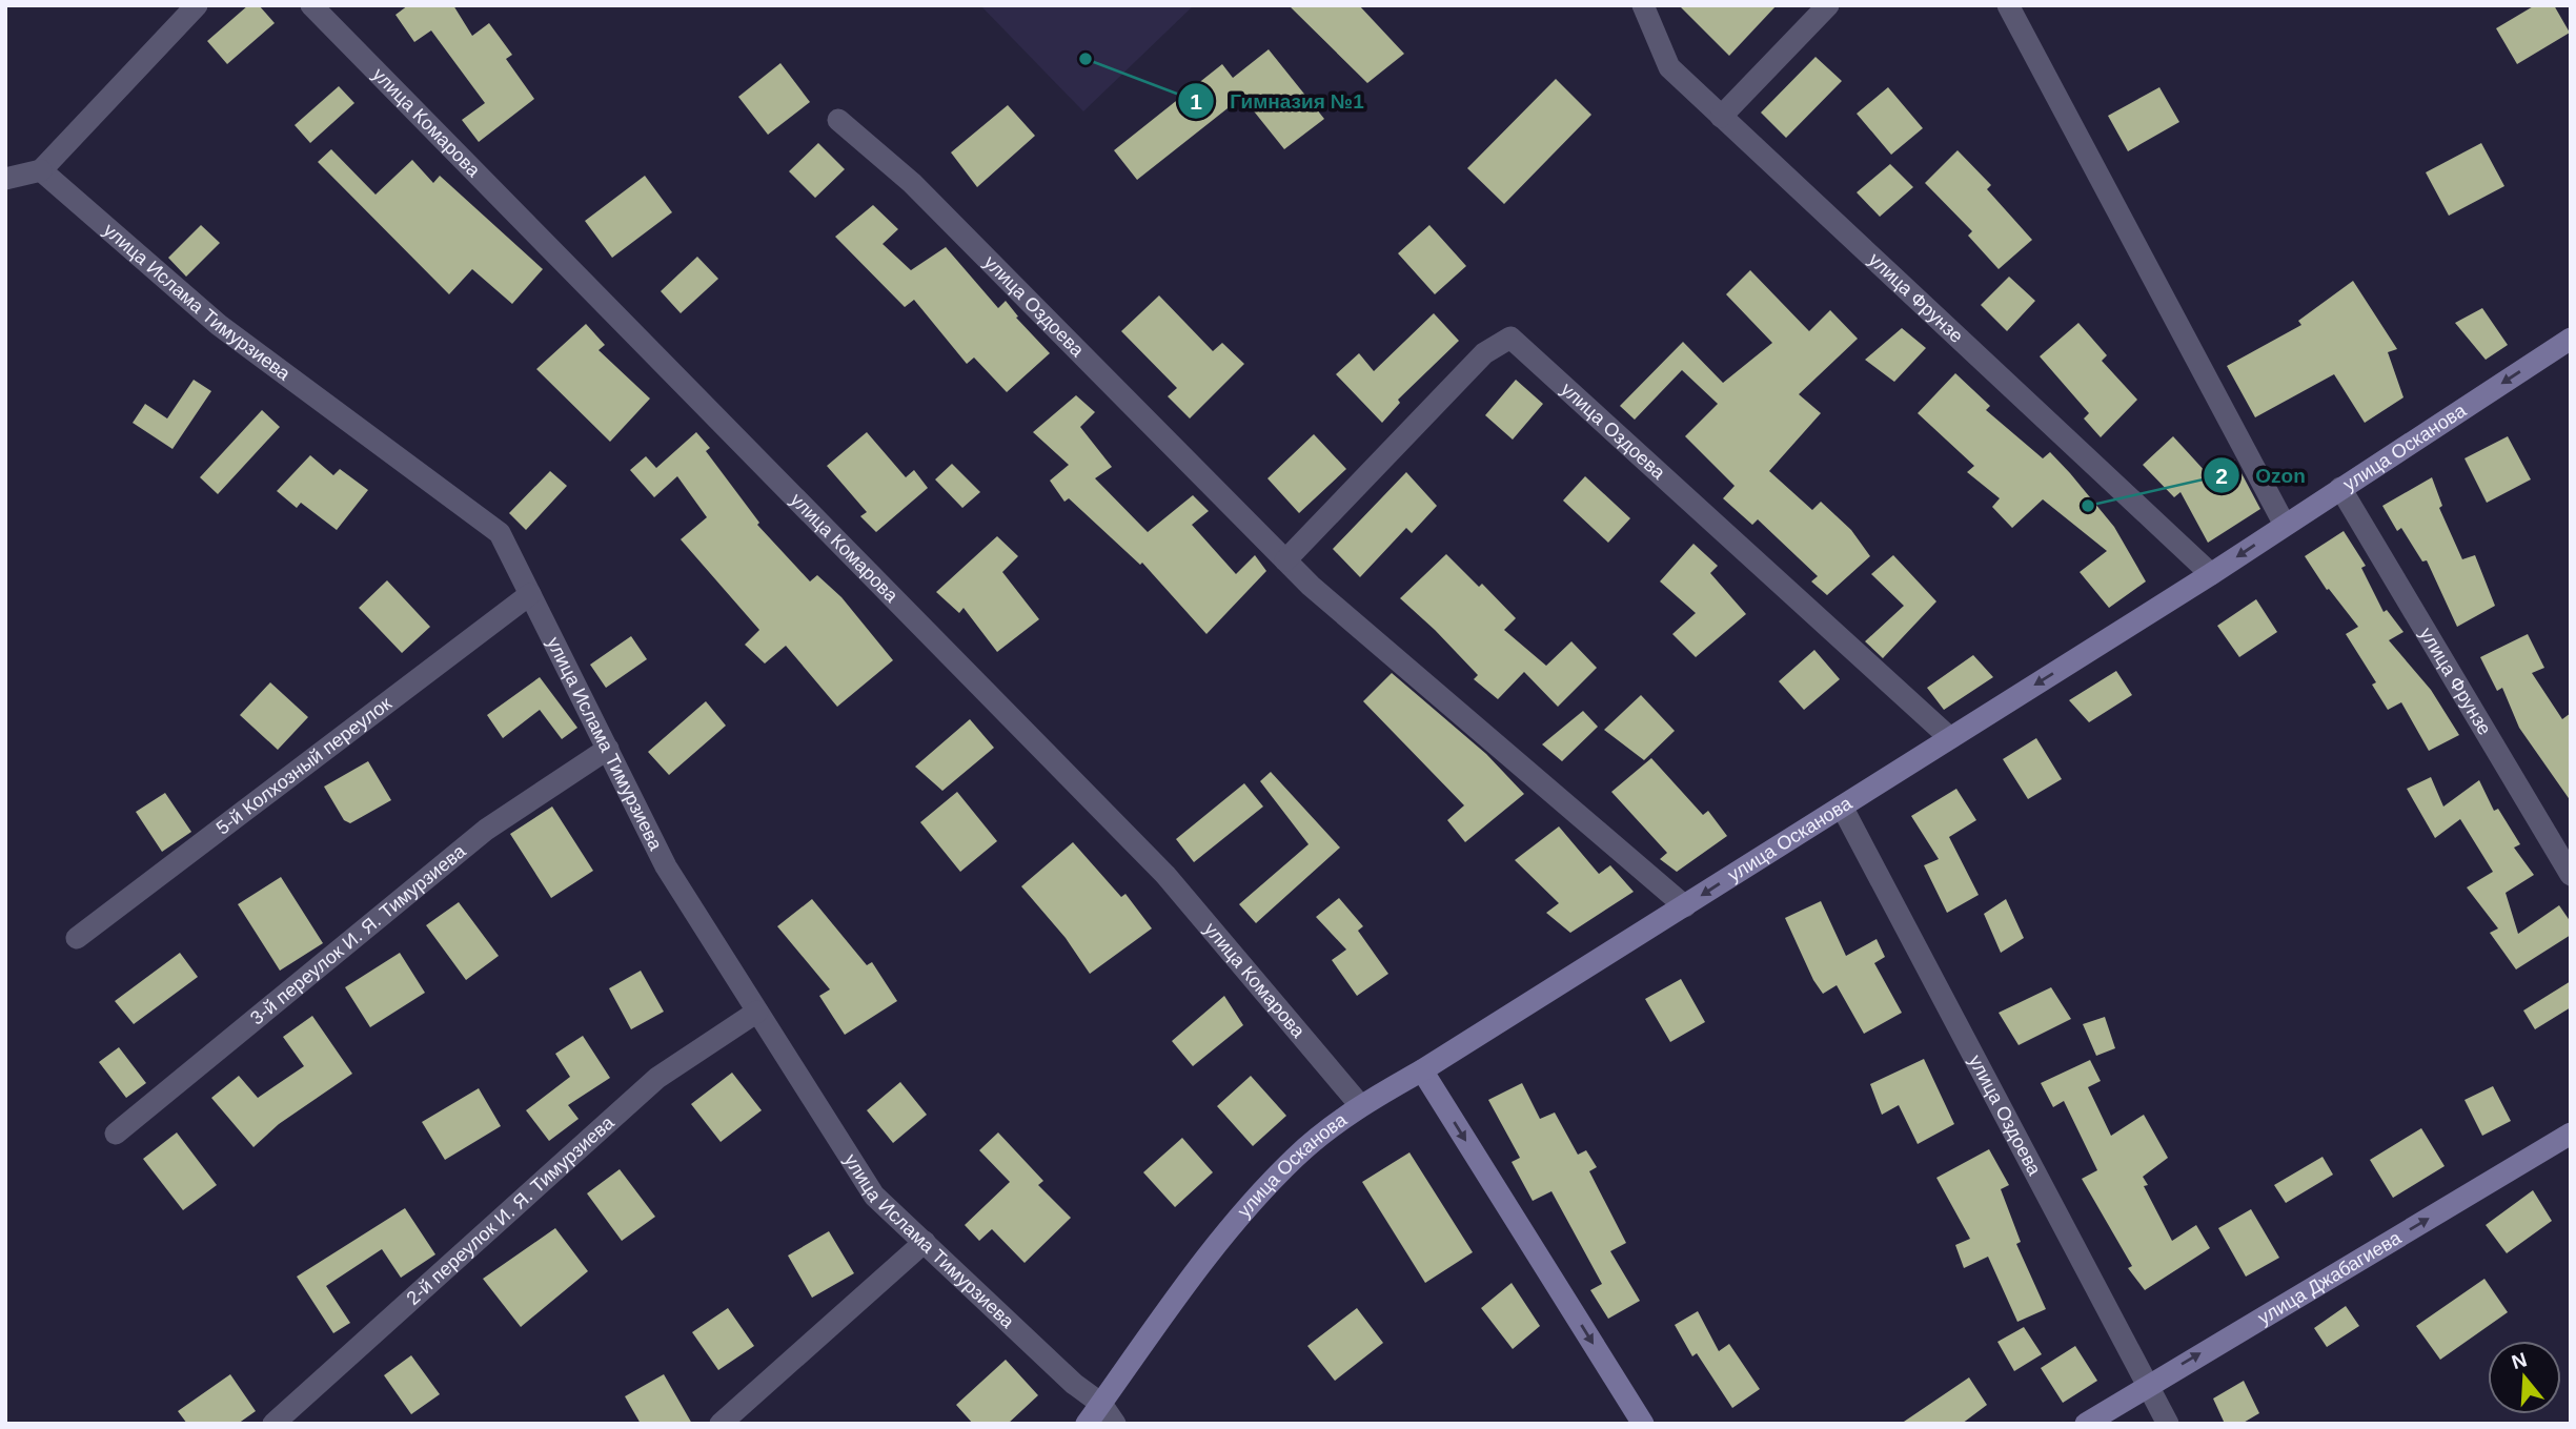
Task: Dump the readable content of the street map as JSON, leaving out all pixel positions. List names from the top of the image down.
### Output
{
  "streets": {
    "main road": ["улица Осканова", "улица Джабагиева"],
    "street": [
      "улица Комарова",
      "улица Фрунзе",
      "улица Ислама Тимурзиева",
      "улица Оздоева",
      "5-й Колхозный переулок",
      "3-й переулок И. Я. Тимурзиева",
      "2-й переулок И. Я. Тимурзиева"
    ]
  },
  "crossings": [
    ["улица Комарова", "улица Осканова"],
    ["улица Фрунзе", "улица Осканова"],
    ["улица Ислама Тимурзиева", "улица Осканова"],
    ["улица Ислама Тимурзиева", "5-й Колхозный переулок"],
    ["улица Ислама Тимурзиева", "3-й переулок И. Я. Тимурзиева"],
    ["улица Ислама Тимурзиева", "2-й переулок И. Я. Тимурзиева"],
    ["улица Оздоева", "улица Осканова"],
    ["улица Оздоева", "улица Джабагиева"]
  ],
  "one_way": ["улица Осканова", "улица Джабагиева"],
  "places": ["Гимназия №1", "Ozon"],
  "north": "top"
}
